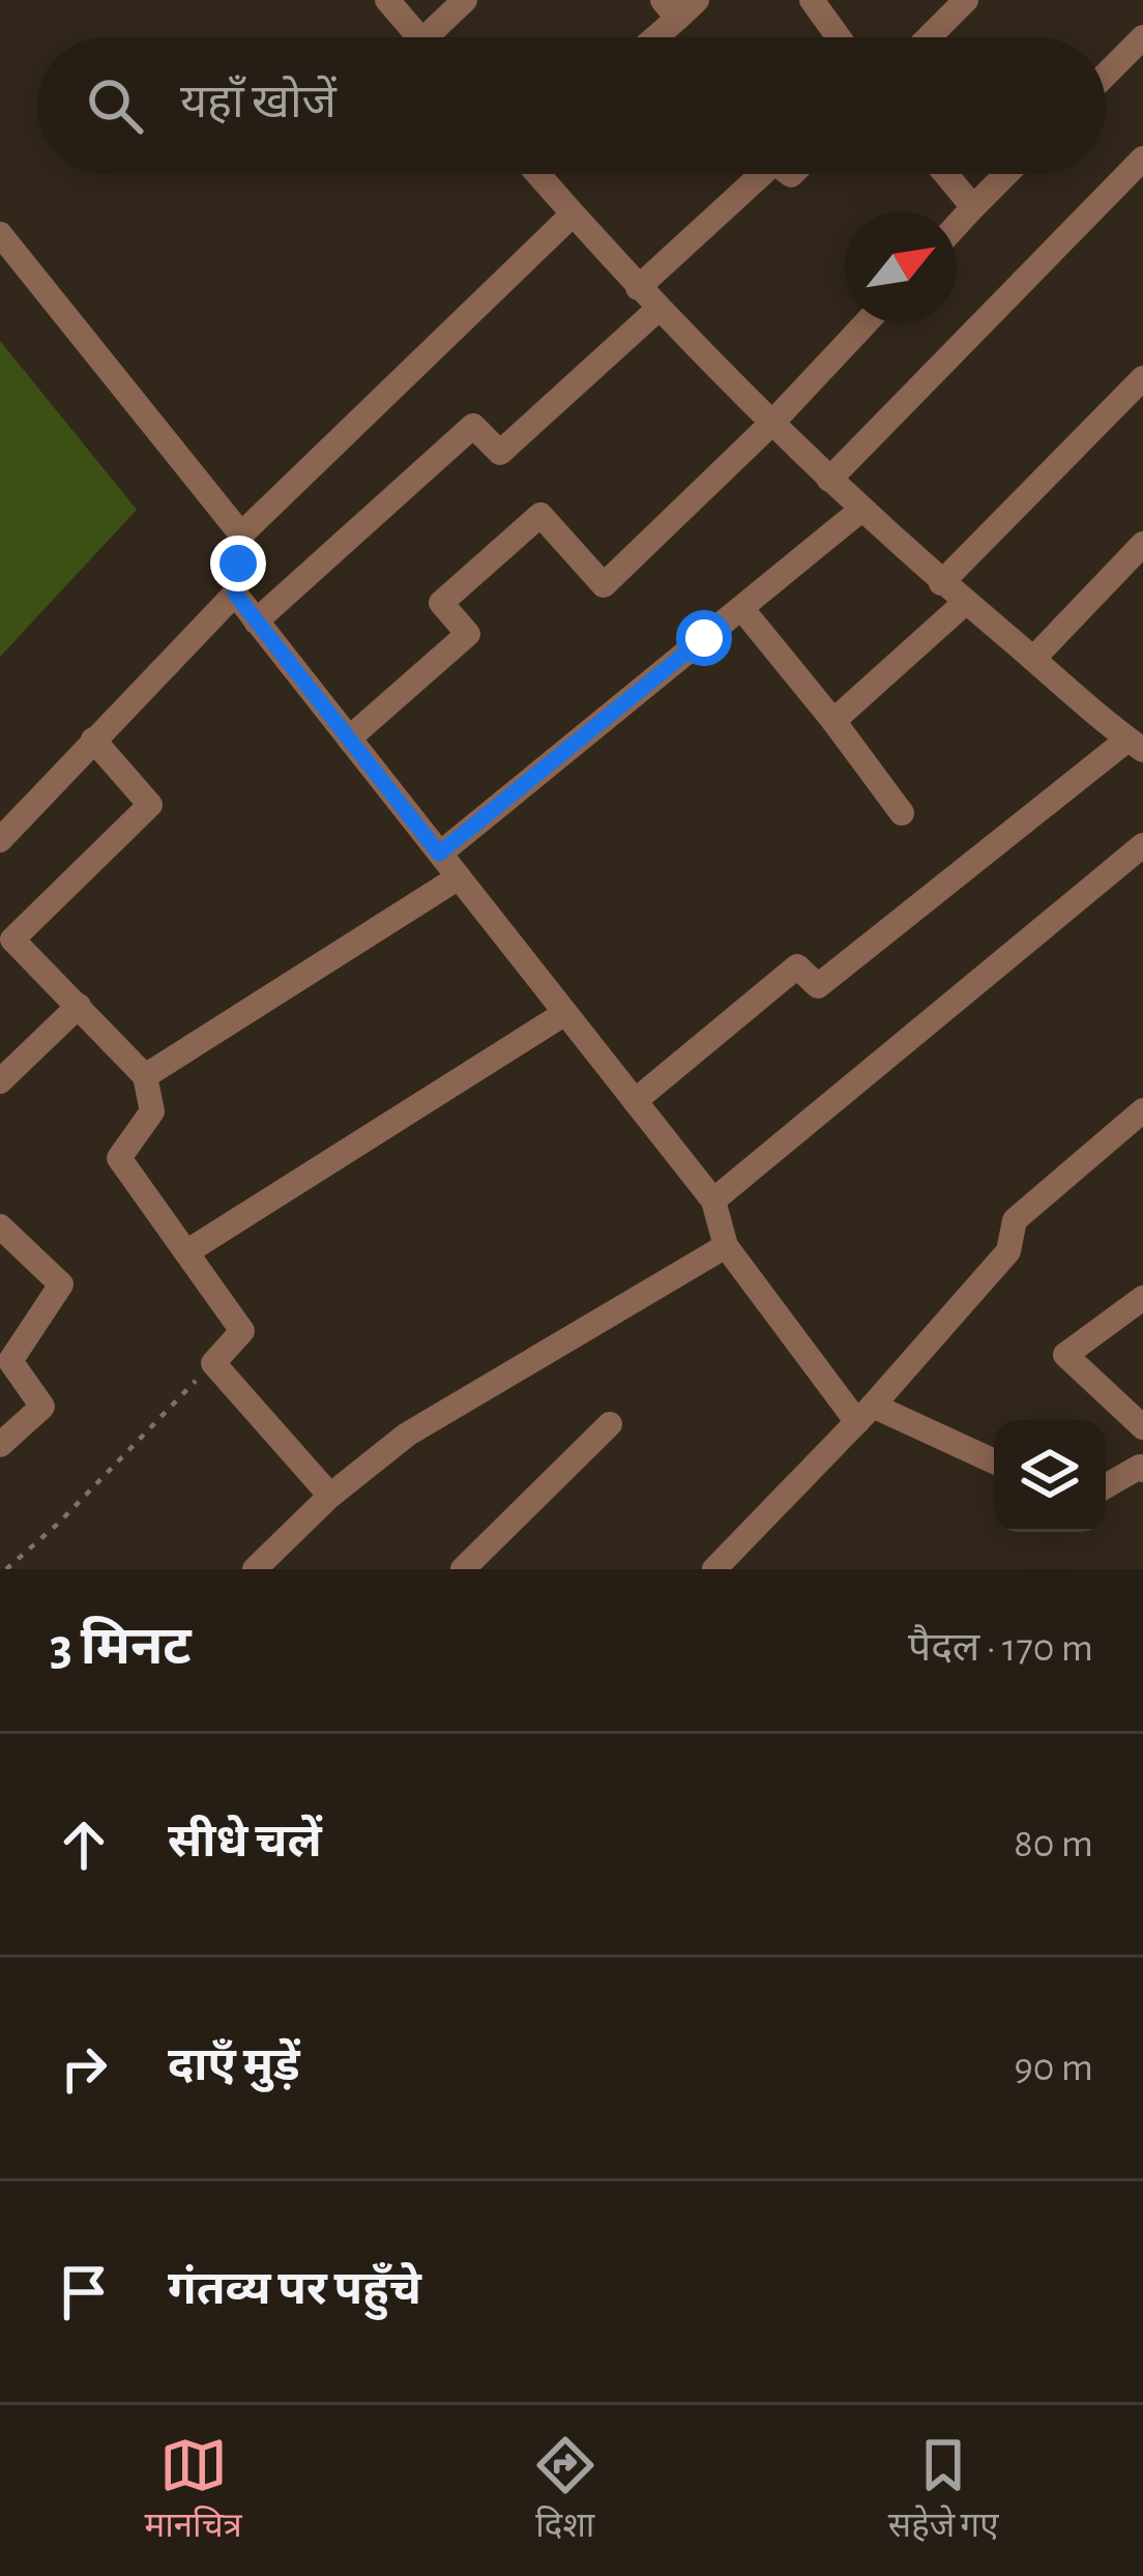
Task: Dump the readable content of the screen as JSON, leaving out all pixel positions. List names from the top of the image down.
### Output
{
  "north": "top right",
  "page": {
    "search": "यहाँ खोजें",
    "heading": ["3 मिनट", "पैदल · 170 m"],
    "list": [
      ["सीधे चलें", "80 m"],
      ["दाएँ मुड़ें", "90 m"],
      "गंतव्य पर पहुँचे"
    ],
    "nav": ["मानचित्र", "दिशा", "सहेजे गए"]
  }
}
